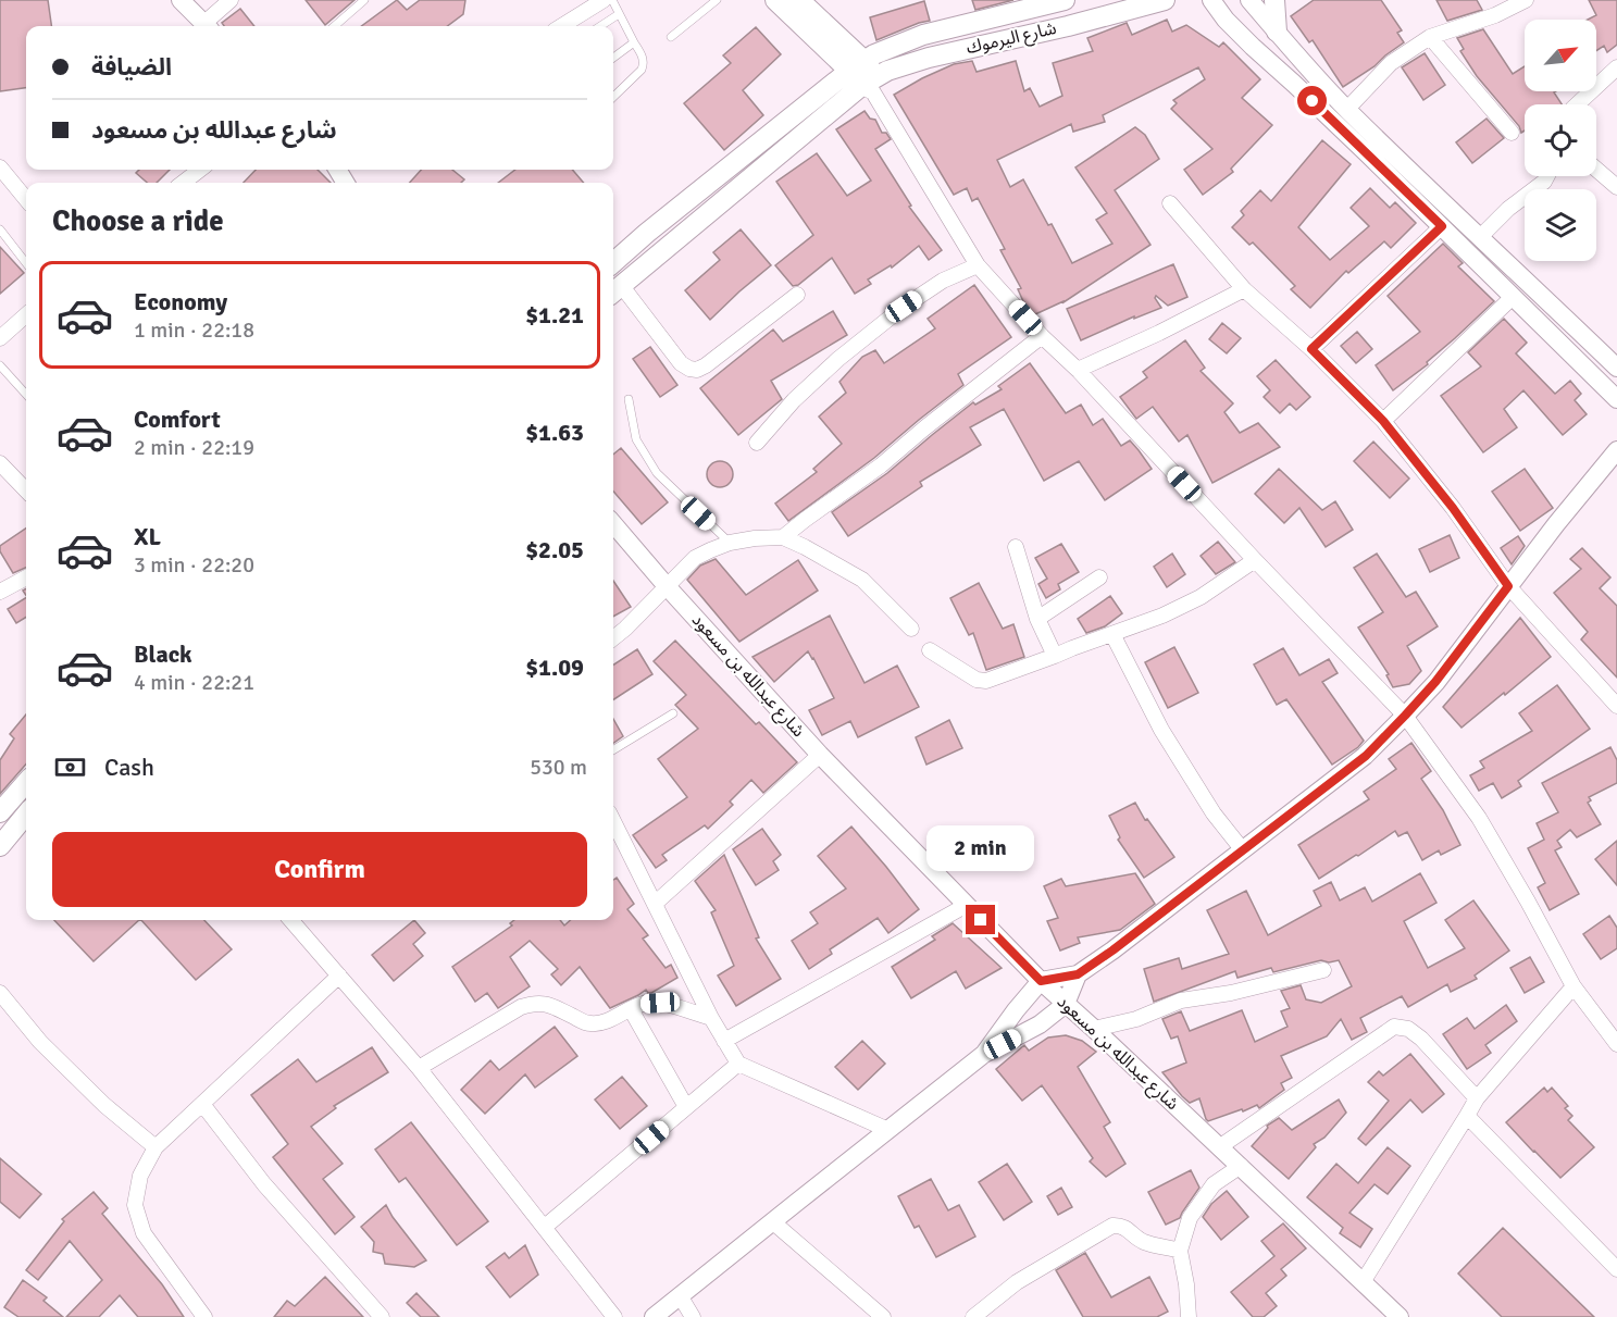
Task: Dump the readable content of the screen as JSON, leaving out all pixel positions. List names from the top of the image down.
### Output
{
  "streets": {
    "main road": ["شارع اليرموك"],
    "street": ["شارع عبدالله بن مسعود"]
  },
  "north": "top right",
  "page": {
    "banner": ["الضيافة", "شارع عبدالله بن مسعود"],
    "heading": "Choose a ride",
    "list": [
      {
        "name": "Economy",
        "note": "1 min · 22:18",
        "value": "$1.21"
      },
      {
        "name": "Comfort",
        "note": "2 min · 22:19",
        "value": "$1.63"
      },
      {
        "name": "XL",
        "note": "3 min · 22:20",
        "value": "$2.05"
      },
      {
        "name": "Black",
        "note": "4 min · 22:21",
        "value": "$1.09"
      }
    ],
    "pay": ["Cash", "530 m"],
    "buttons": "Confirm",
    "bubble": "2 min"
  }
}
